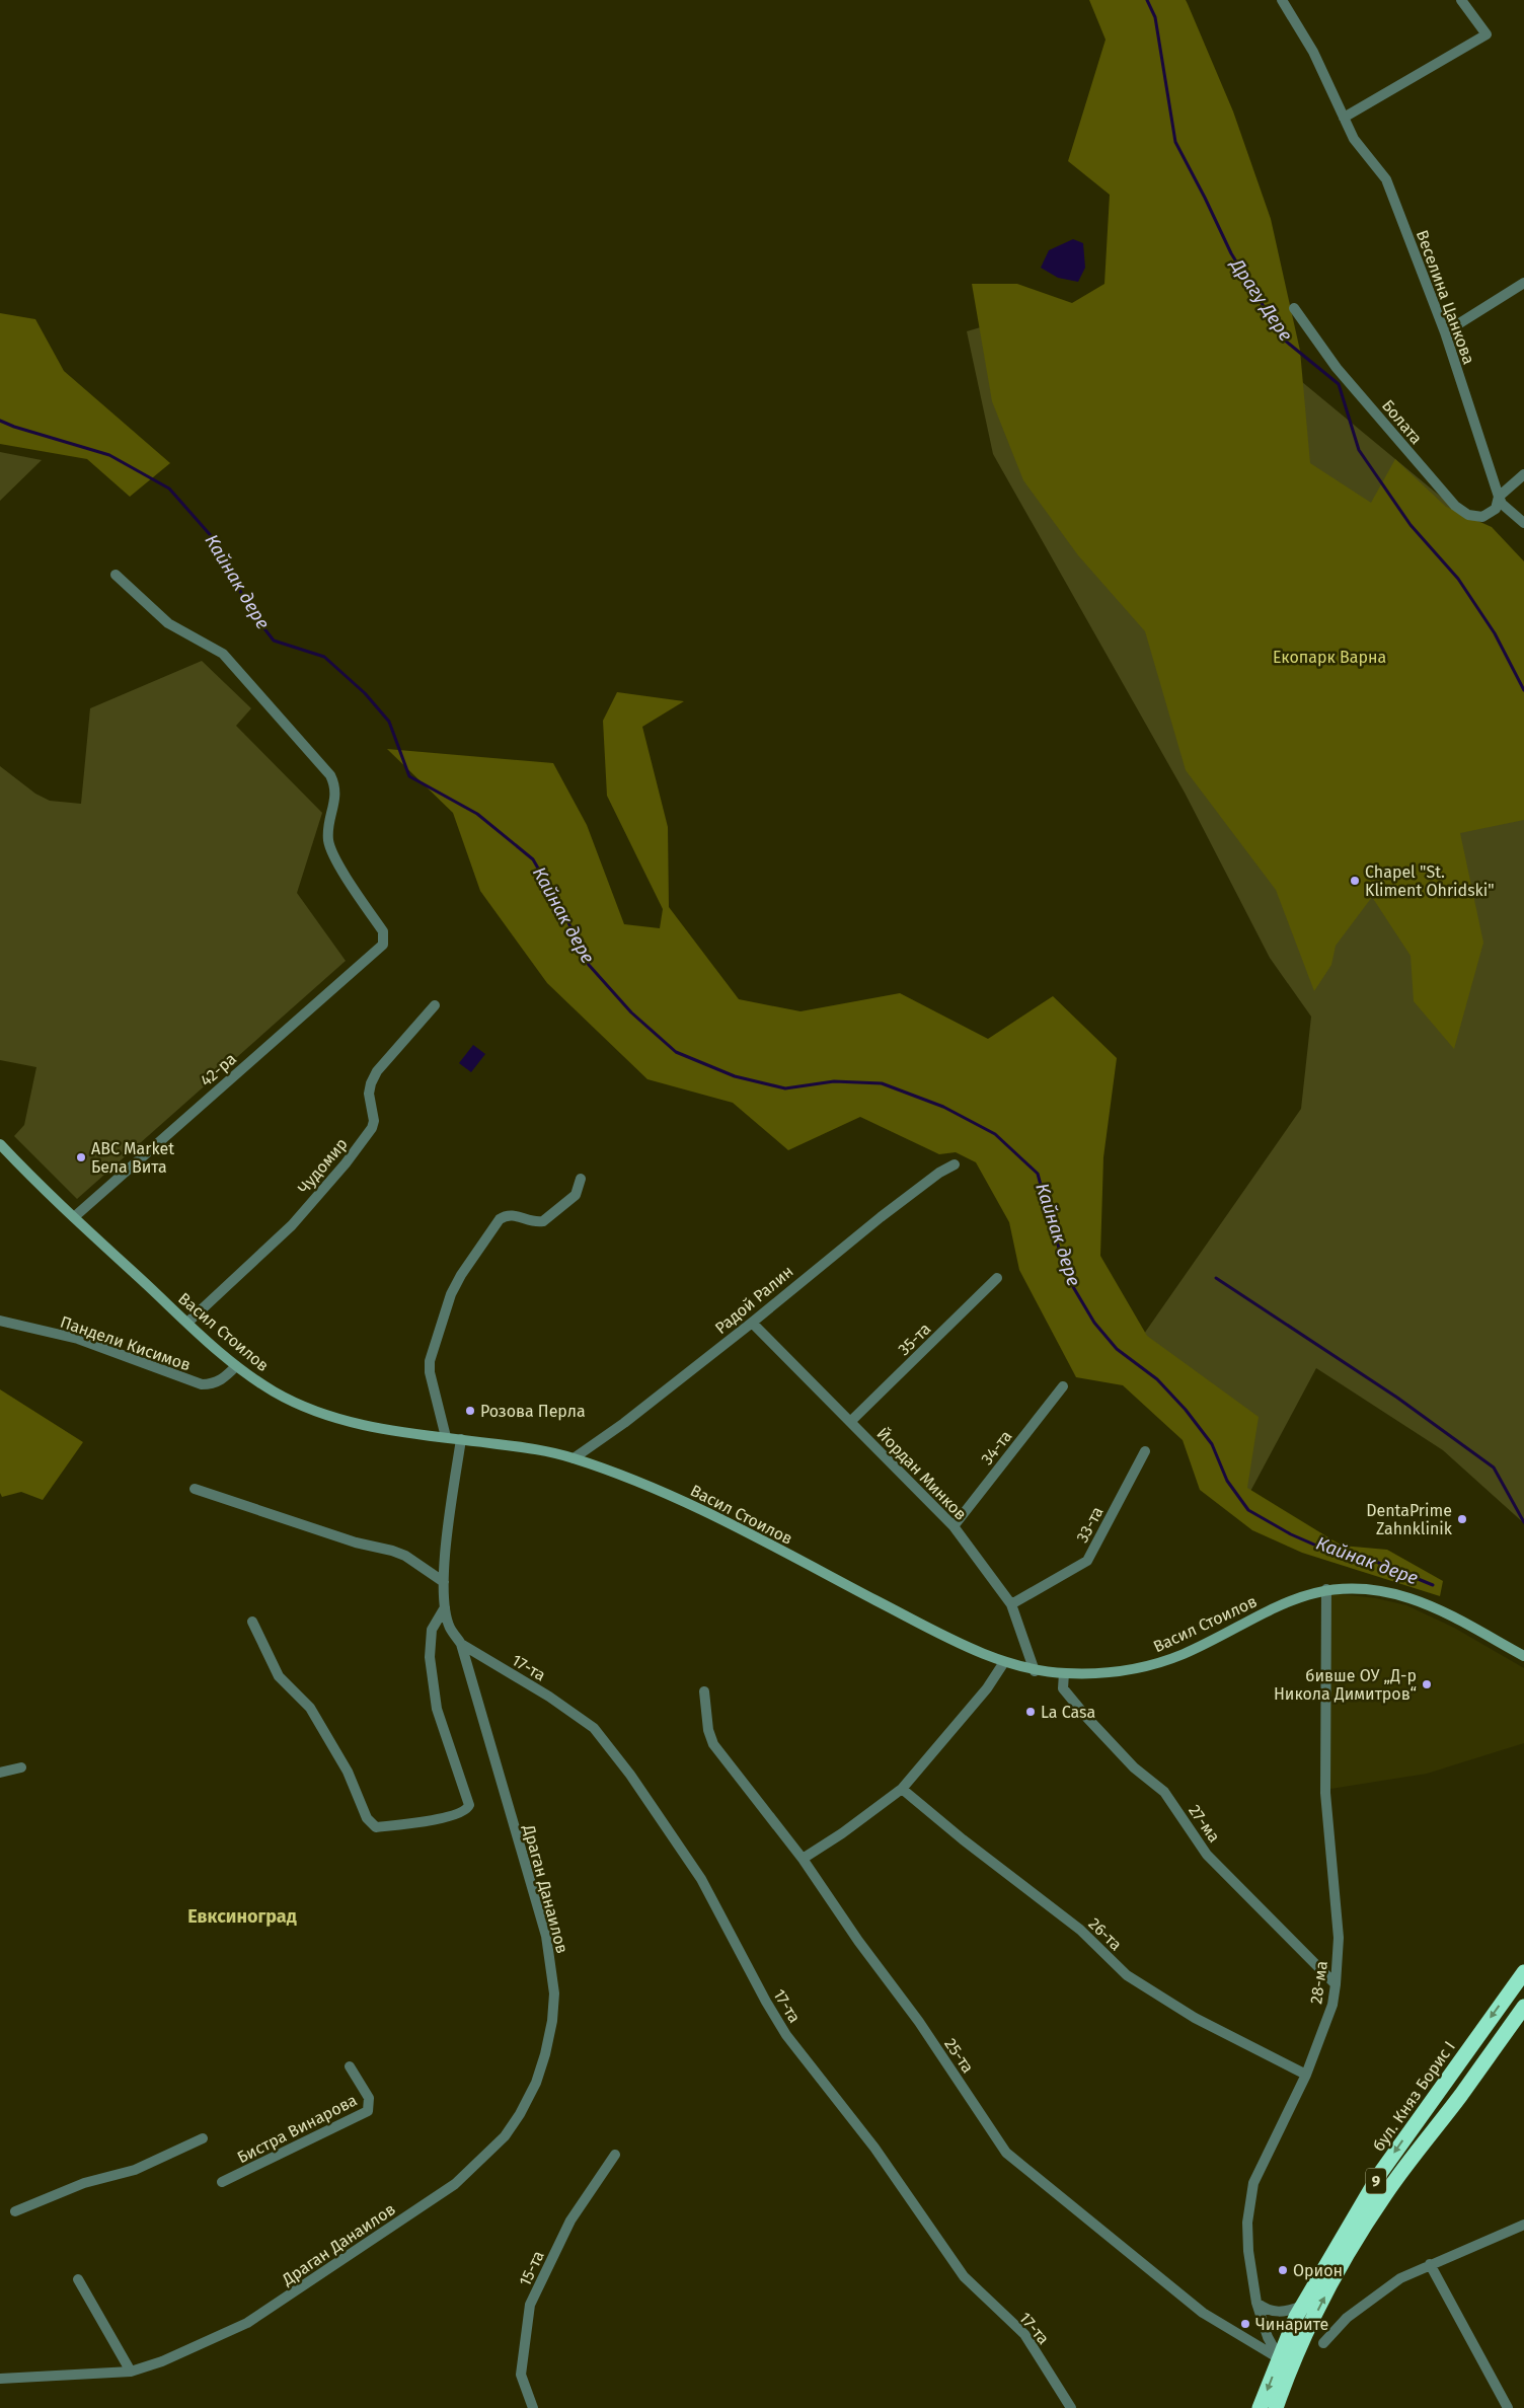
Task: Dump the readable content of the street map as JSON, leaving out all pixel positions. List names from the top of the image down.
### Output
{
  "streets": {
    "highway": ["бул. Княз Борис I", "9"],
    "street": [
      "Веселина Цанкова",
      "Болата",
      "42-ра",
      "Чудомир",
      "Радой Ралин",
      "Васил Стоилов",
      "35-та",
      "Пандели Кисимов",
      "34-та",
      "Йордан Минков",
      "33-та",
      "17-та",
      "27-ма",
      "Драган Данаилов",
      "26-та",
      "28-ма",
      "25-та",
      "Бистра Винарова",
      "15-та"
    ]
  },
  "crossings": [
    ["Веселина Цанкова", "Болата"],
    ["42-ра", "Васил Стоилов"],
    ["Чудомир", "Васил Стоилов"],
    ["Радой Ралин", "Васил Стоилов"],
    ["Радой Ралин", "Йордан Минков"],
    ["Васил Стоилов", "Пандели Кисимов"],
    ["Васил Стоилов", "Йордан Минков"],
    ["Васил Стоилов", "27-ма"],
    ["Васил Стоилов", "Драган Данаилов"],
    ["Васил Стоилов", "28-ма"],
    ["35-та", "Йордан Минков"],
    ["34-та", "Йордан Минков"],
    ["Йордан Минков", "33-та"],
    ["17-та", "Драган Данаилов"],
    ["27-ма", "28-ма"],
    ["26-та", "28-ма"],
    ["28-ма", "25-та"],
    ["28-ма", "бул. Княз Борис I"],
    ["25-та", "бул. Княз Борис I"]
  ],
  "districts": ["Евксиноград"],
  "water": ["Драгу Дере", "Кайнак дере"],
  "parks": ["Екопарк Варна"],
  "places": [
    "Chapel \"St. Kliment Ohridski\"",
    "ABC Market Бела Вита",
    "Розова Перла",
    "DentaPrime Zahnklinik",
    "бивше ОУ „Д-р Никола Димитров“",
    "La Casa",
    "Орион",
    "Чинарите"
  ]
}
